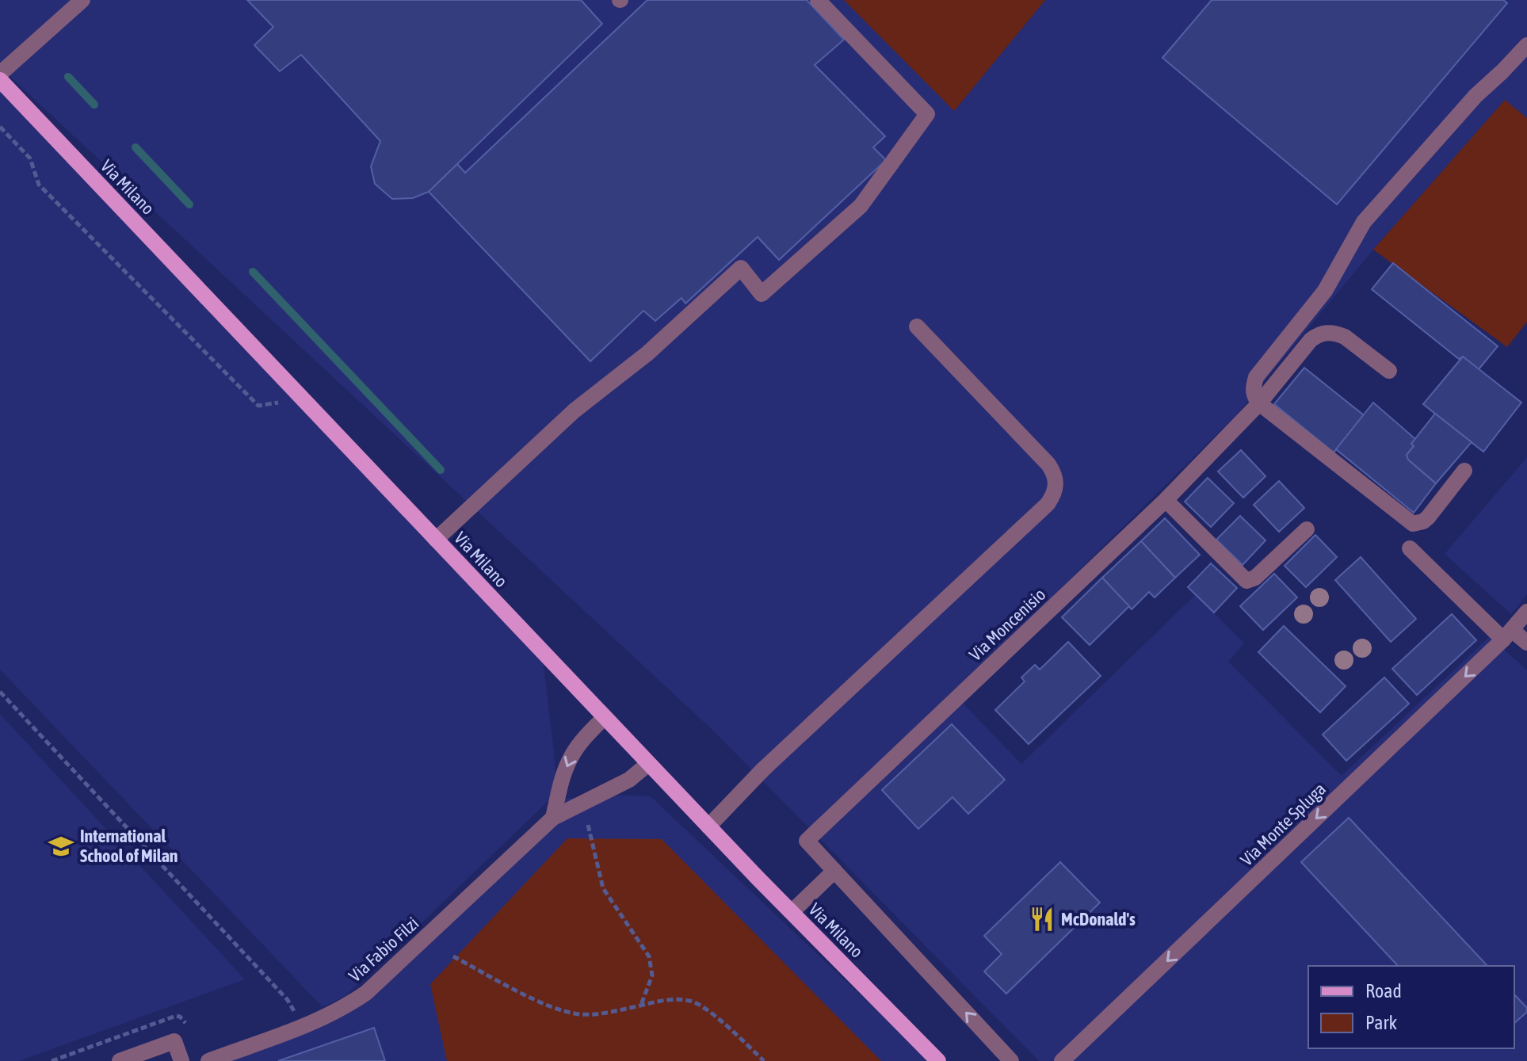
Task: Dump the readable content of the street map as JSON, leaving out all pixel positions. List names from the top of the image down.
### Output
{
  "streets": {
    "main road": ["Via Milano"],
    "street": ["Via Moncenisio", "Via Monte Spluga", "Via Fabio Filzi"]
  },
  "crossings": [
    ["Via Milano", "Via Fabio Filzi"]
  ],
  "one_way": ["Via Monte Spluga"],
  "places": {
    "school or university": ["International School of Milan"],
    "restaurant": ["McDonald's"]
  },
  "legend": ["Road", "Park"]
}
